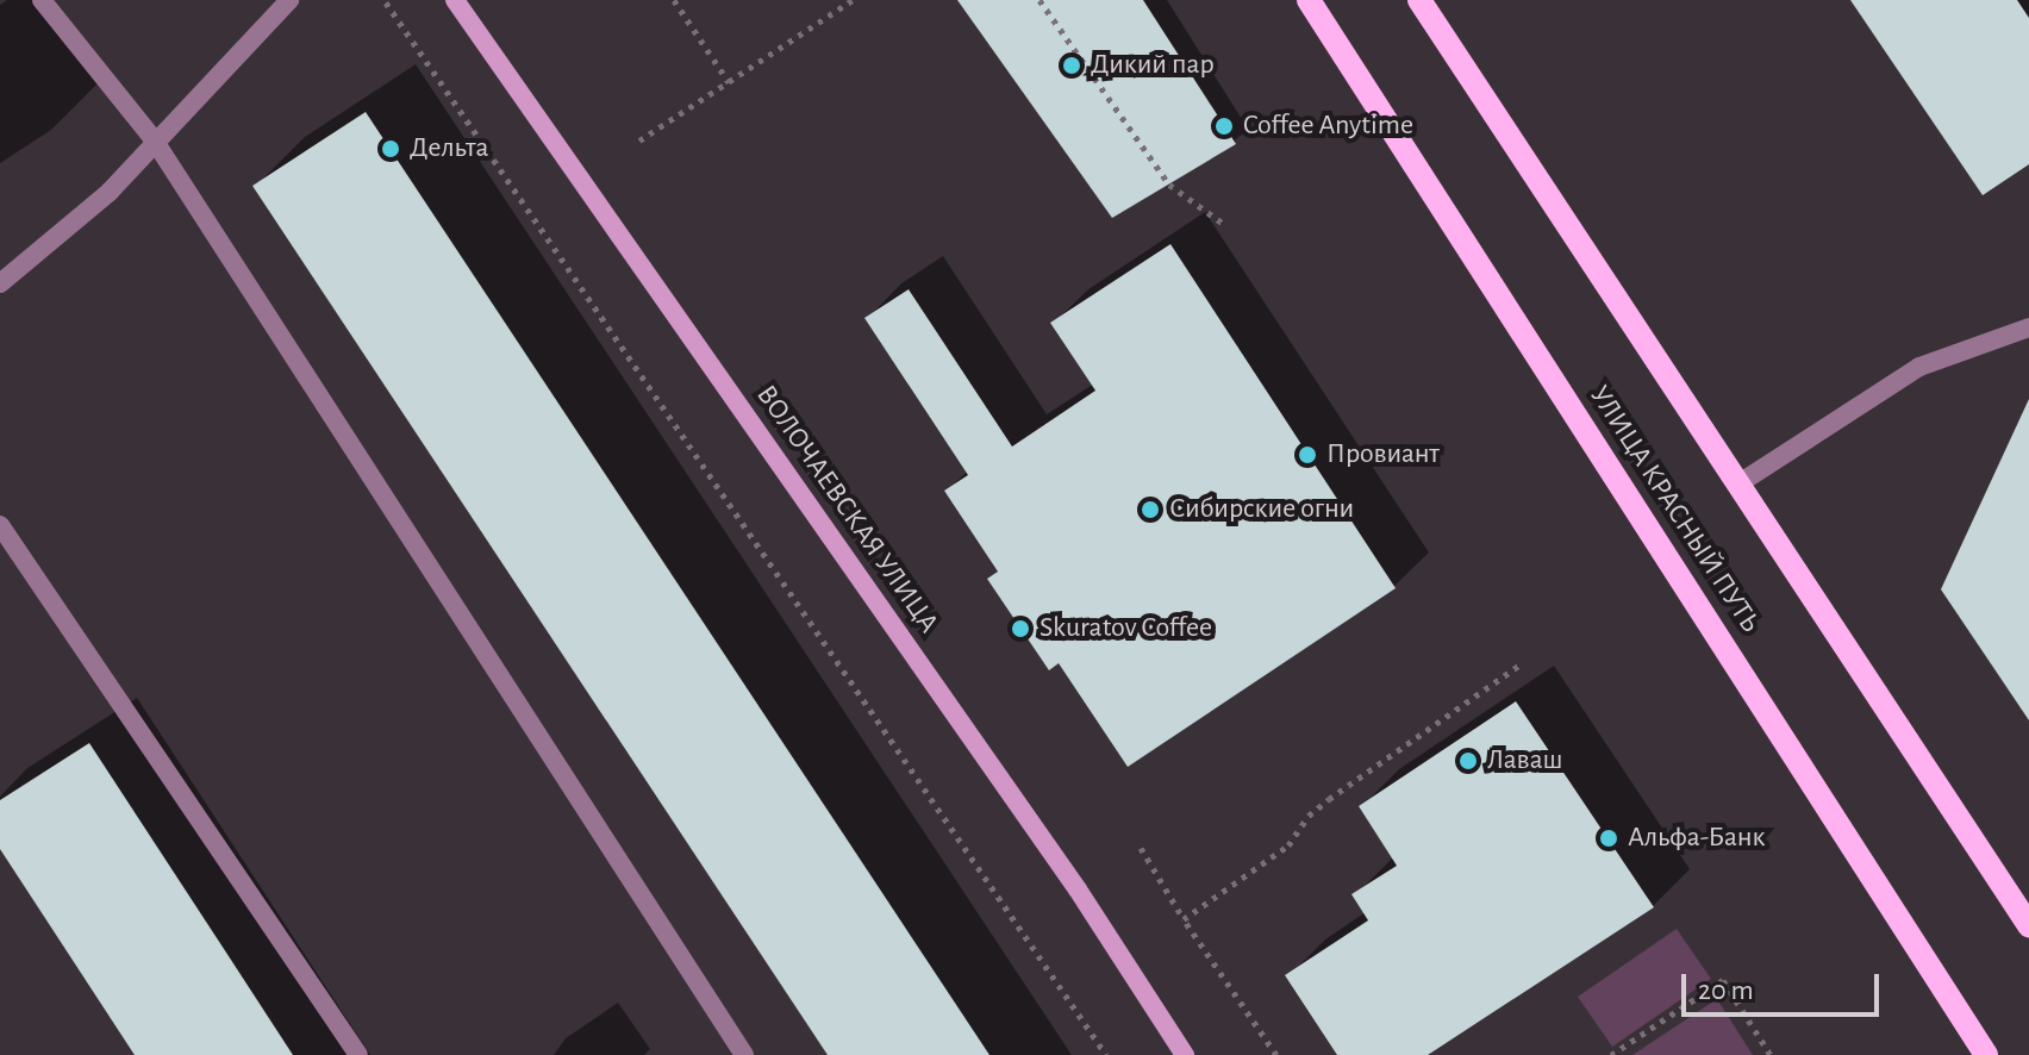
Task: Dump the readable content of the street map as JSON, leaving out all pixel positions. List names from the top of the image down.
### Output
{
  "streets": {
    "main road": ["УЛИЦА КРАСНЫЙ ПУТЬ"],
    "street": ["ВОЛОЧАЕВСКАЯ УЛИЦА"]
  },
  "places": [
    "Дикий пар",
    "Coffee Anytime",
    "Дельта",
    "Провиант",
    "Сибирские огни",
    "Skuratov Coffee",
    "Лаваш",
    "Альфа-Банк"
  ],
  "scale_bar": "20 m"
}
